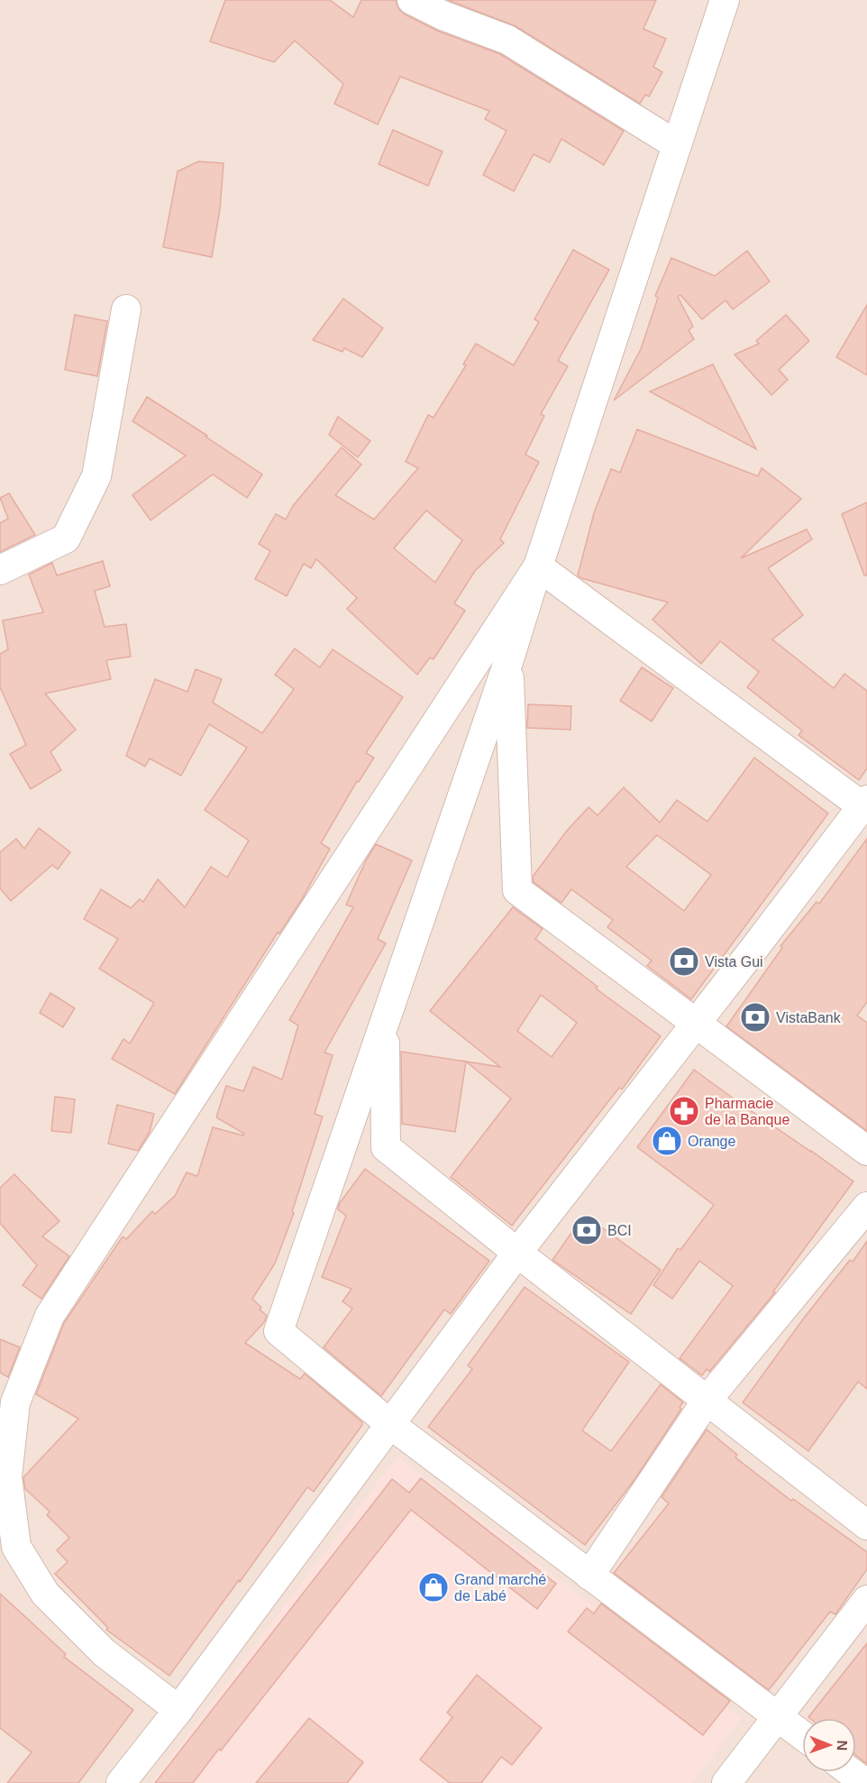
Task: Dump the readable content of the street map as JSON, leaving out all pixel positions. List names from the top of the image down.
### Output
{
  "places": {
    "bank": ["Vista Gui", "VistaBank", "BCI"],
    "pharmacy": ["Pharmacie de la Banque"],
    "shop": ["Orange", "Grand marché de Labé"]
  },
  "north": "right"
}
